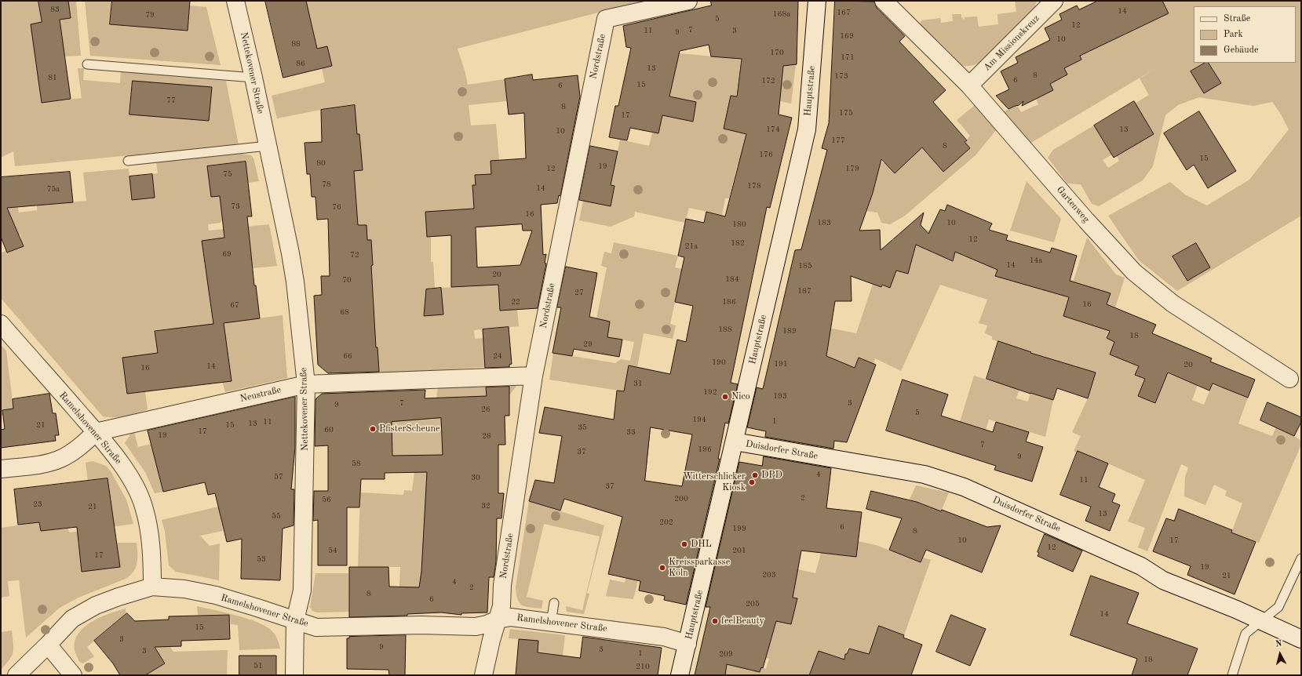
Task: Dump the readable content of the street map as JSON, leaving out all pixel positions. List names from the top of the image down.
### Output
{
  "streets": {
    "street": [
      "Am Missionskreuz",
      "Nordstraße",
      "Nettekovener Straße",
      "Hauptstraße",
      "Gartenweg",
      "Neustraße",
      "Ramelshovener Straße",
      "Duisdorfer Straße"
    ]
  },
  "crossings": [
    ["Am Missionskreuz", "Gartenweg"],
    ["Nordstraße", "Neustraße"],
    ["Nordstraße", "Ramelshovener Straße"],
    ["Nettekovener Straße", "Neustraße"],
    ["Nettekovener Straße", "Ramelshovener Straße"],
    ["Hauptstraße", "Ramelshovener Straße"],
    ["Hauptstraße", "Duisdorfer Straße"],
    ["Neustraße", "Ramelshovener Straße"]
  ],
  "places": [
    "Nico",
    "PfisterScheune",
    "DPD",
    "Witterschlicker Kiosk",
    "DHL",
    "Kreissparkasse Köln",
    "feelBeauty"
  ],
  "house_numbers": [
    "83",
    "14",
    "167",
    "168a",
    "79",
    "5",
    "12",
    "7",
    "11",
    "3",
    "9",
    "169",
    "10",
    "88",
    "170",
    "171",
    "86",
    "13",
    "8",
    "173",
    "81",
    "6",
    "172",
    "15",
    "6",
    "77",
    "8",
    "175",
    "17",
    "174",
    "13",
    "10",
    "177",
    "8",
    "176",
    "15",
    "80",
    "19",
    "12",
    "179",
    "75",
    "78",
    "178",
    "14",
    "75a",
    "73",
    "76",
    "16",
    "183",
    "10",
    "180",
    "12",
    "182",
    "21a",
    "69",
    "72",
    "14a",
    "14",
    "185",
    "20",
    "184",
    "70",
    "187",
    "27",
    "22",
    "186",
    "16",
    "67",
    "68",
    "188",
    "189",
    "18",
    "29",
    "66",
    "24",
    "190",
    "191",
    "20",
    "14",
    "16",
    "31",
    "192",
    "193",
    "7",
    "3",
    "9",
    "26",
    "5",
    "194",
    "1",
    "11",
    "13",
    "21",
    "15",
    "35",
    "60",
    "17",
    "33",
    "19",
    "28",
    "7",
    "196",
    "37",
    "9",
    "58",
    "4",
    "57",
    "30",
    "11",
    "37",
    "2",
    "200",
    "56",
    "23",
    "32",
    "21",
    "13",
    "55",
    "202",
    "6",
    "199",
    "8",
    "10",
    "17",
    "12",
    "54",
    "201",
    "17",
    "53",
    "19",
    "203",
    "21",
    "4",
    "2",
    "8",
    "6",
    "205",
    "14",
    "15",
    "3",
    "9",
    "3",
    "3",
    "1",
    "209",
    "18",
    "51",
    "210"
  ],
  "legend": ["Straße", "Park", "Gebäude"],
  "north": "top"
}
